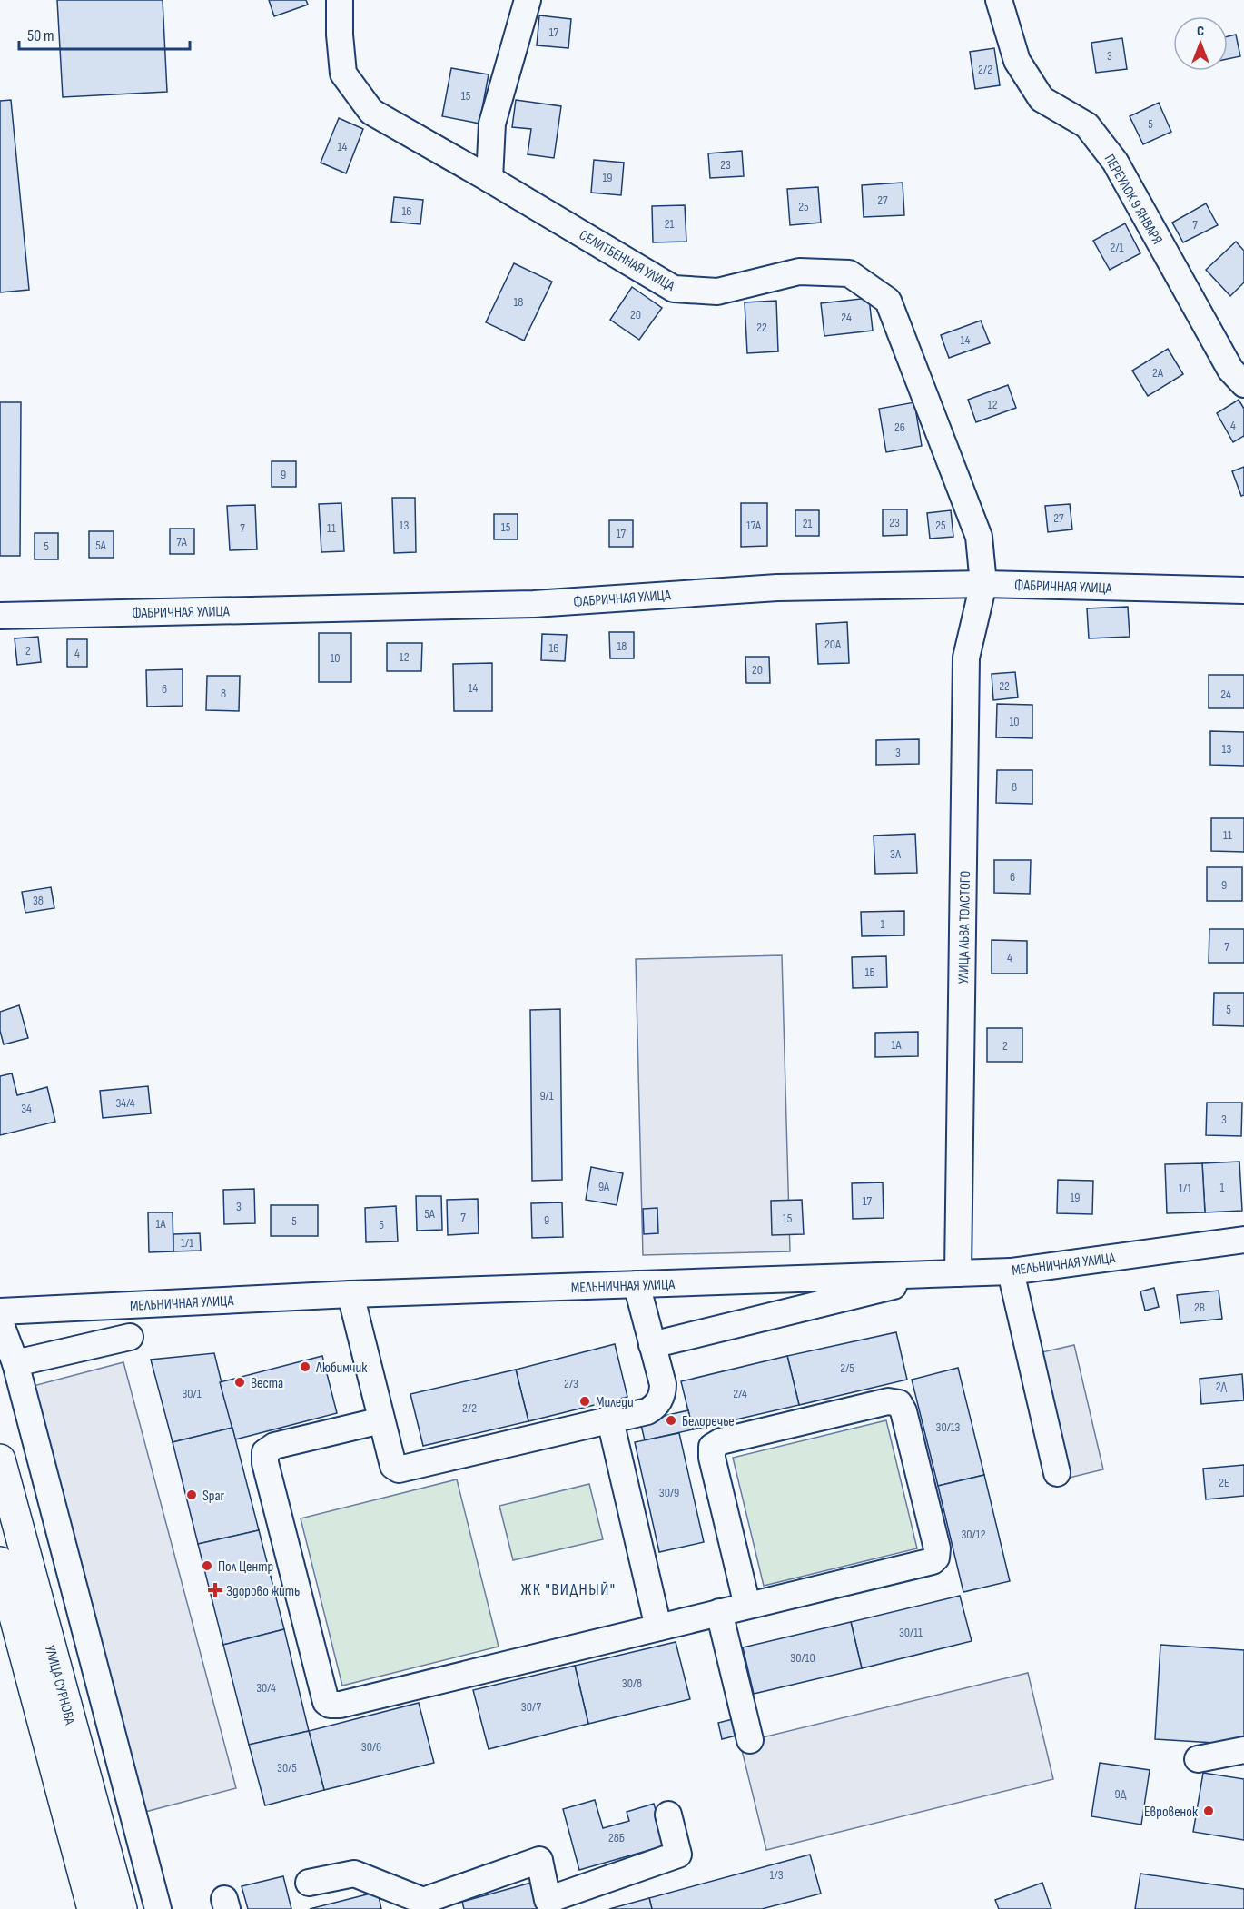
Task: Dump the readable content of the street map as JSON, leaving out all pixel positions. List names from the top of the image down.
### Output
{
  "streets": {
    "main road": ["УЛИЦА СУРНОВА"],
    "street": [
      "ПЕРЕУЛОК 9 ЯНВАРЯ",
      "СЕЛИТБЕННАЯ УЛИЦА",
      "ФАБРИЧНАЯ УЛИЦА",
      "УЛИЦА ЛЬВА ТОЛСТОГО",
      "МЕЛЬНИЧНАЯ УЛИЦА"
    ]
  },
  "crossings": [
    ["СЕЛИТБЕННАЯ УЛИЦА", "ФАБРИЧНАЯ УЛИЦА"],
    ["СЕЛИТБЕННАЯ УЛИЦА", "УЛИЦА ЛЬВА ТОЛСТОГО"],
    ["ФАБРИЧНАЯ УЛИЦА", "УЛИЦА ЛЬВА ТОЛСТОГО"],
    ["УЛИЦА ЛЬВА ТОЛСТОГО", "МЕЛЬНИЧНАЯ УЛИЦА"]
  ],
  "districts": ["ЖК \"ВИДНЫЙ\""],
  "places": {
    "other": [
      "Любимчик",
      "Веста",
      "Миледи",
      "Белоречье",
      "Spar",
      "Пол Центр",
      "Евровенок"
    ],
    "health": ["Здорово жить"]
  },
  "house_numbers": [
    "17",
    "3",
    "2/2",
    "15",
    "5",
    "14",
    "23",
    "19",
    "27",
    "25",
    "16",
    "21",
    "7",
    "2/1",
    "18",
    "20",
    "24",
    "22",
    "14",
    "2А",
    "12",
    "4",
    "26",
    "9",
    "27",
    "23",
    "21",
    "13",
    "17А",
    "25",
    "15",
    "7",
    "11",
    "17",
    "7А",
    "5А",
    "5",
    "20А",
    "18",
    "16",
    "2",
    "4",
    "12",
    "10",
    "20",
    "22",
    "14",
    "6",
    "8",
    "24",
    "10",
    "13",
    "3",
    "8",
    "11",
    "3А",
    "6",
    "9",
    "38",
    "1",
    "7",
    "4",
    "1Б",
    "5",
    "1А",
    "2",
    "9/1",
    "34/4",
    "34",
    "3",
    "9А",
    "1",
    "1/1",
    "19",
    "17",
    "3",
    "5А",
    "7",
    "15",
    "9",
    "5",
    "1А",
    "5",
    "1/1",
    "2В",
    "2/5",
    "2/3",
    "2Д",
    "30/1",
    "2/4",
    "2/2",
    "30/13",
    "2Е",
    "30/9",
    "30/12",
    "30/11",
    "30/10",
    "30/8",
    "30/4",
    "30/7",
    "30/6",
    "30/5",
    "9Д",
    "28Б",
    "1/3"
  ],
  "scale_bar": "50 m",
  "north": "top"
}
